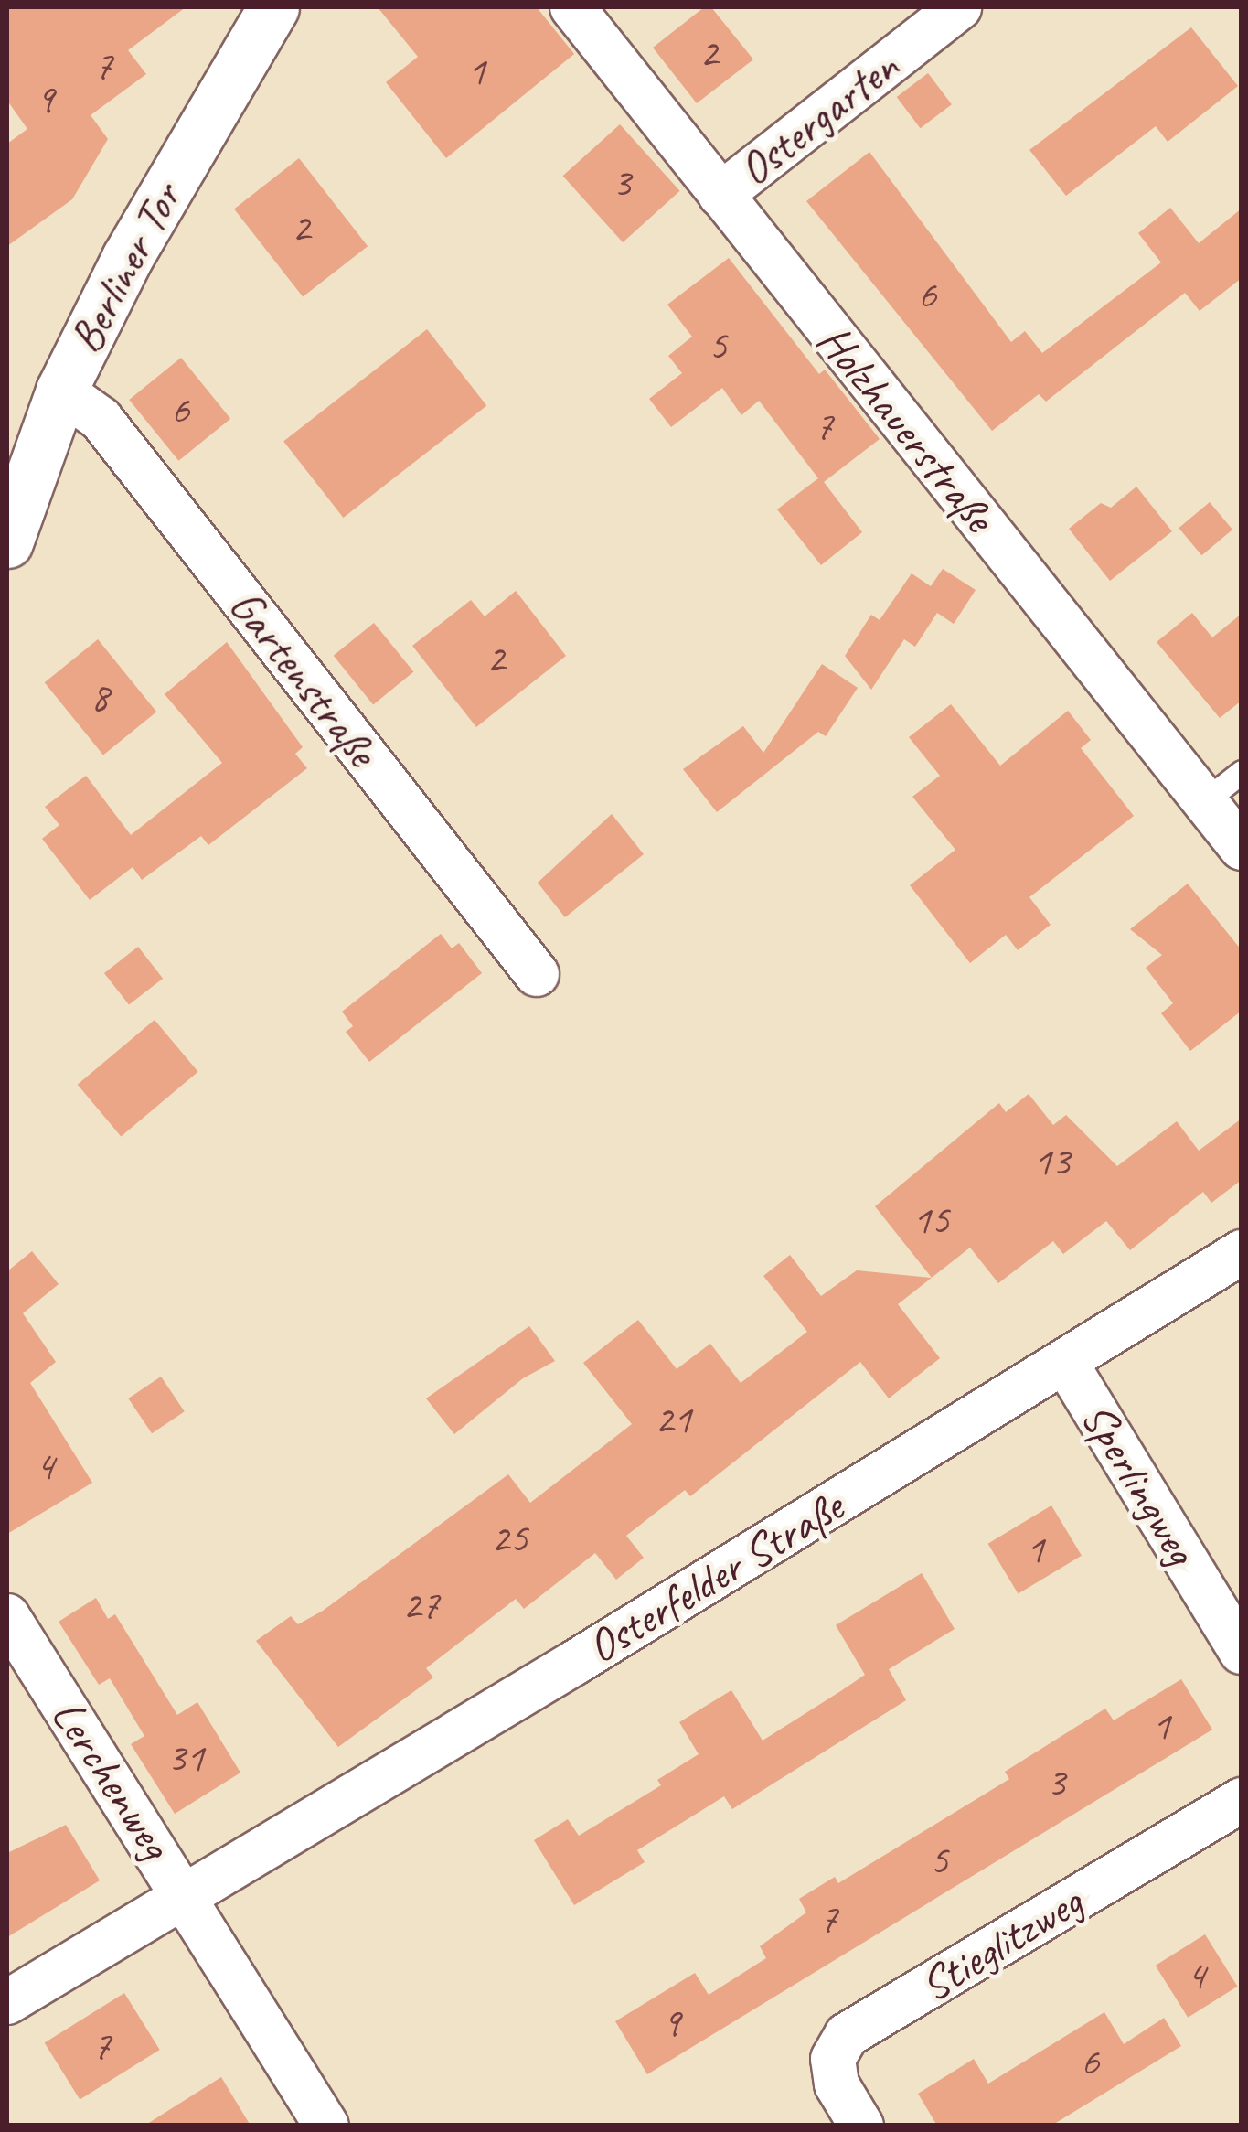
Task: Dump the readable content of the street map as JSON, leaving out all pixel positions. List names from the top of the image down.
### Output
{
  "streets": {
    "main road": ["Berliner Tor"],
    "street": [
      "Ostergarten",
      "Holzhauerstraße",
      "Gartenstraße",
      "Sperlingweg",
      "Osterfelder Straße",
      "Lerchenweg",
      "Stieglitzweg"
    ]
  },
  "crossings": [
    ["Ostergarten", "Holzhauerstraße"],
    ["Berliner Tor", "Gartenstraße"],
    ["Sperlingweg", "Osterfelder Straße"],
    ["Osterfelder Straße", "Lerchenweg"]
  ],
  "house_numbers": [
    "2",
    "7",
    "1",
    "9",
    "3",
    "2",
    "6",
    "5",
    "6",
    "7",
    "2",
    "8",
    "13",
    "15",
    "21",
    "4",
    "25",
    "1",
    "27",
    "1",
    "31",
    "3",
    "5",
    "7",
    "4",
    "9",
    "7",
    "6"
  ]
}
